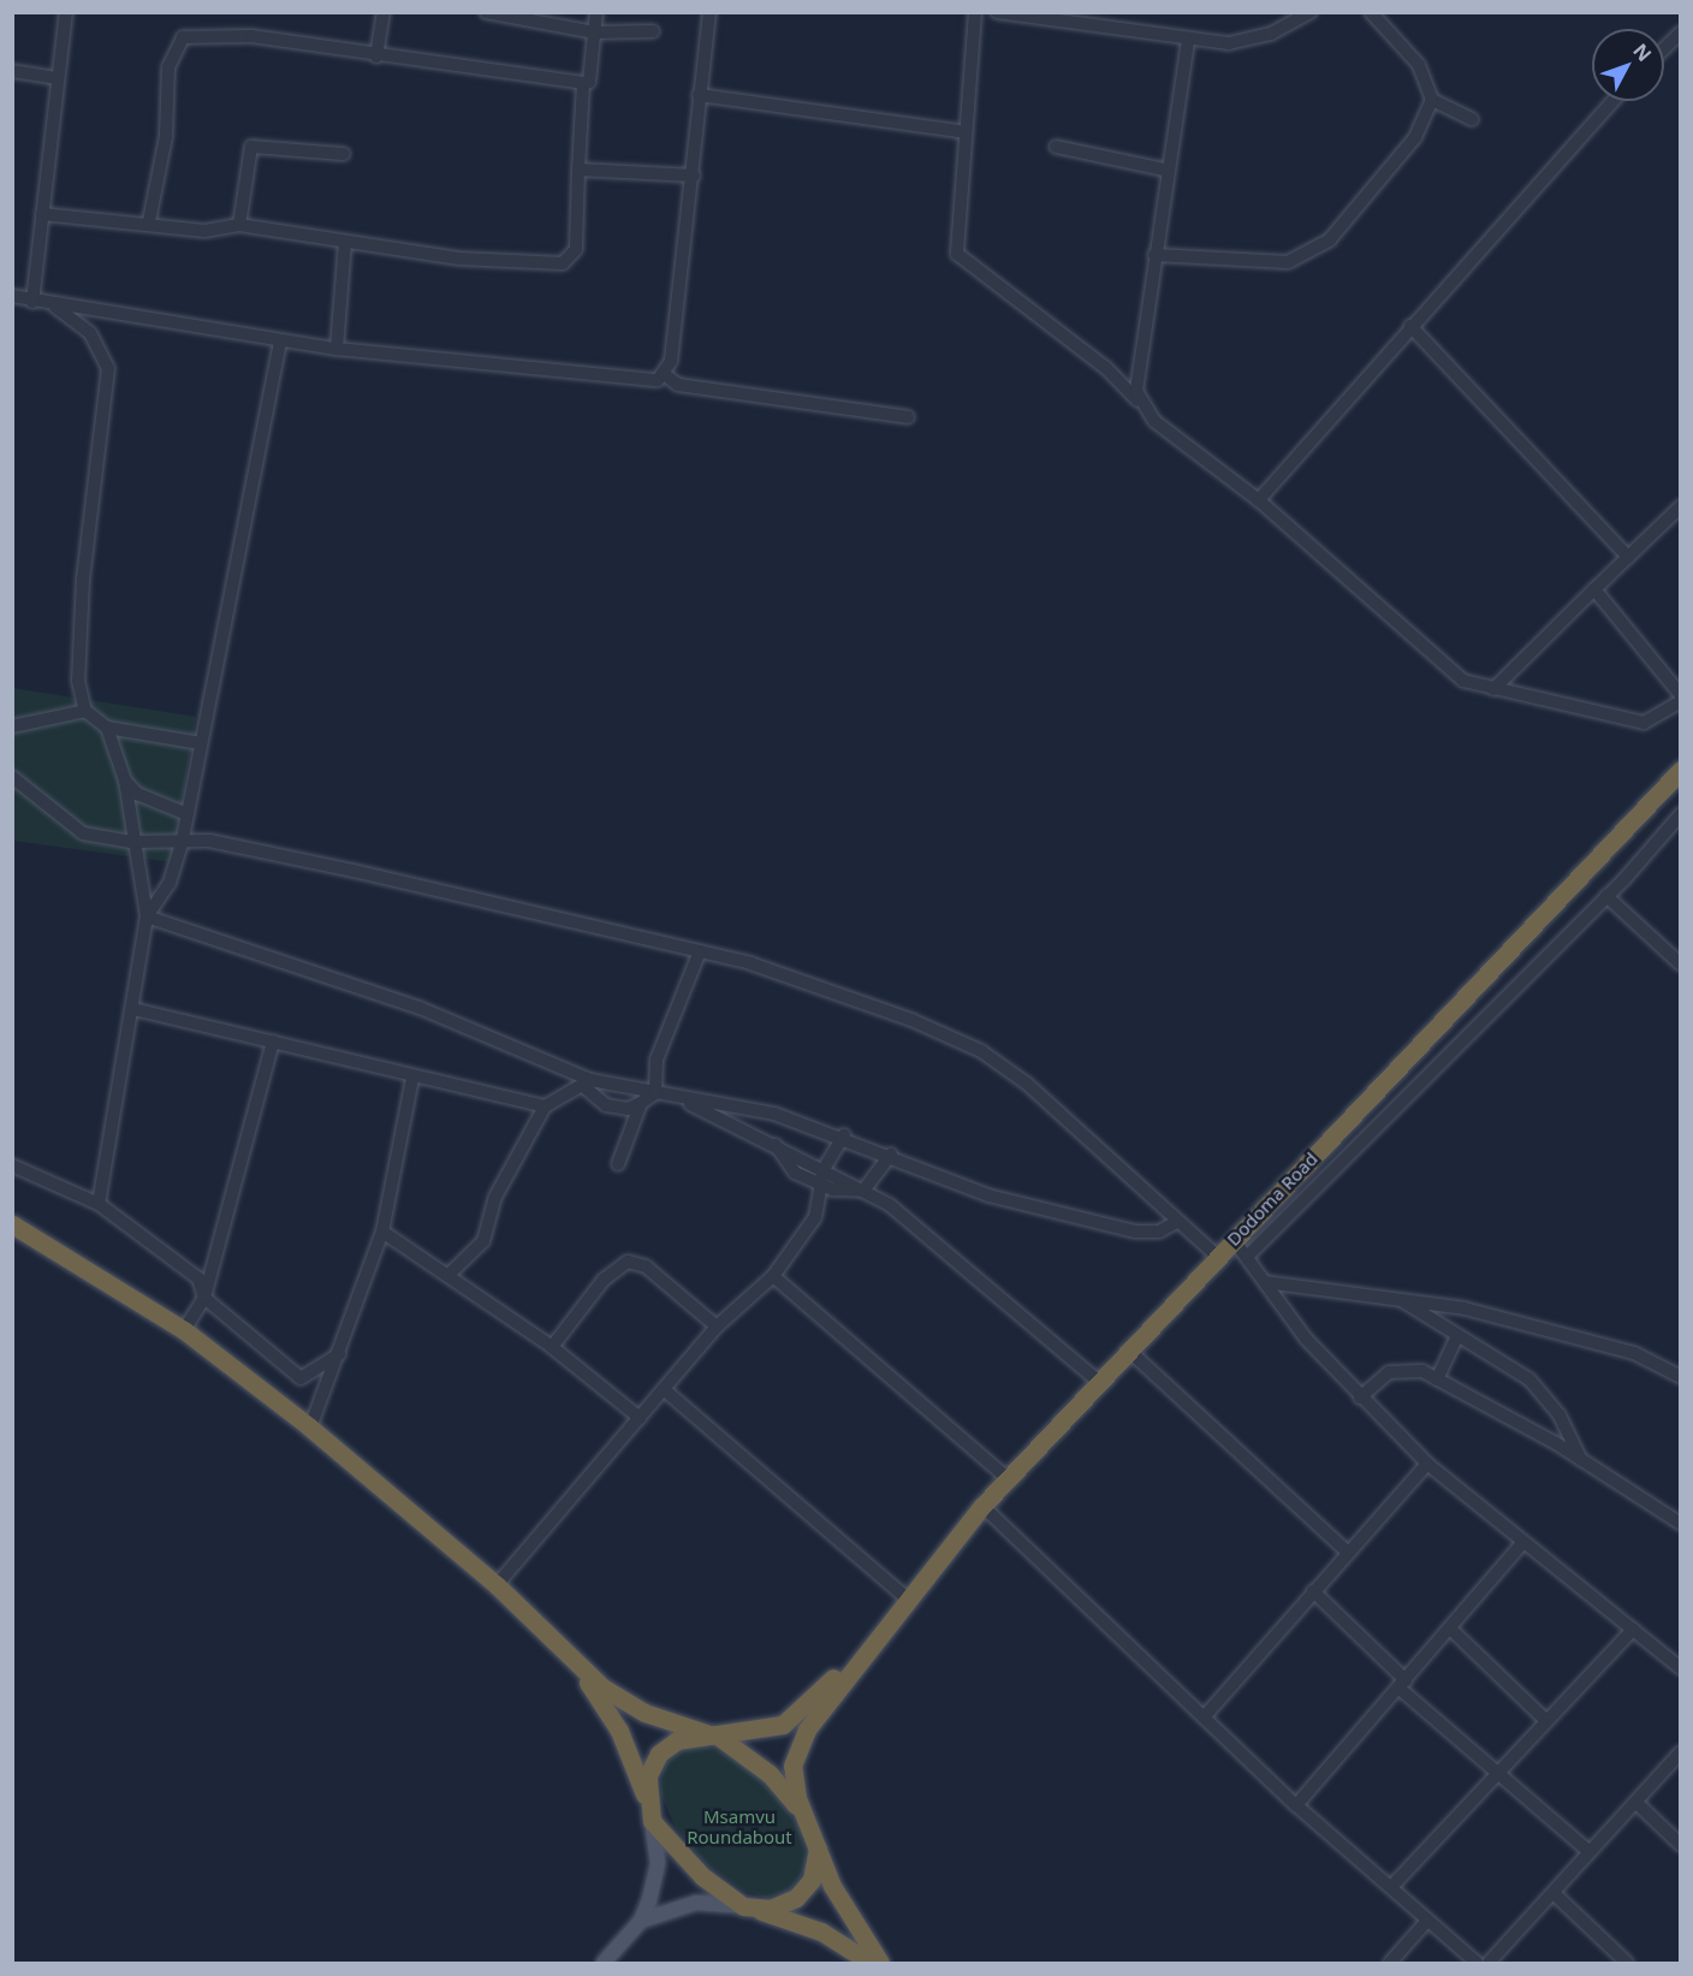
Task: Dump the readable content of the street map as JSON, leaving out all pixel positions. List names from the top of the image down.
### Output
{
  "streets": {
    "highway": ["Dodoma Road"]
  },
  "parks": ["Msamvu Roundabout"],
  "north": "top right"
}
